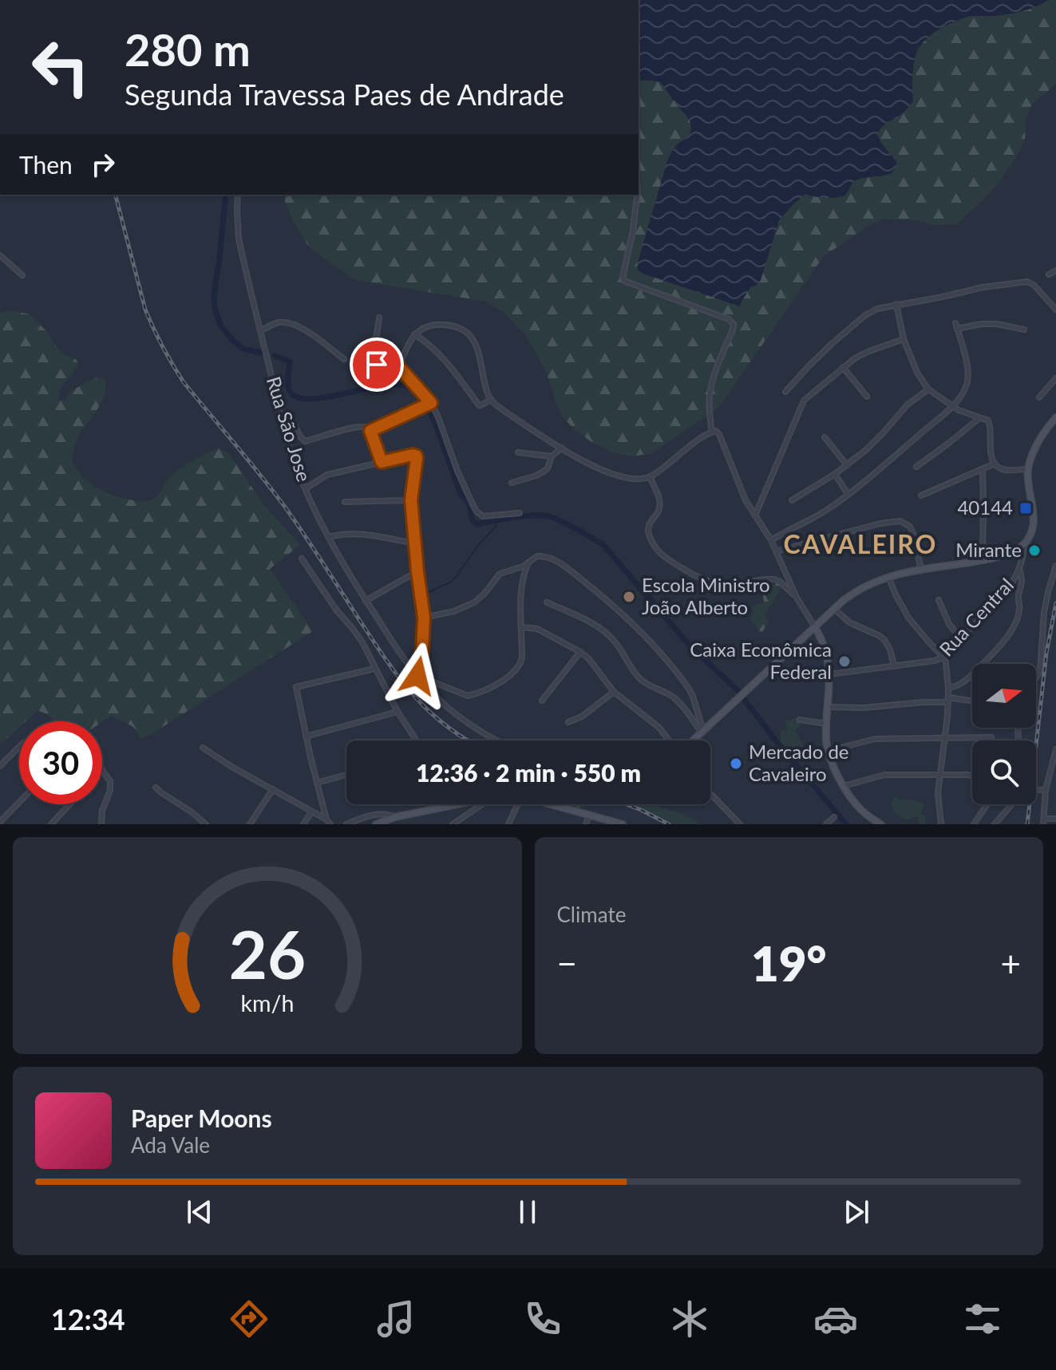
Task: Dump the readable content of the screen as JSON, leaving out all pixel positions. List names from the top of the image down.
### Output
{
  "streets": {
    "street": ["Rua São Jose", "Rua Central"]
  },
  "districts": ["CAVALEIRO"],
  "places": {
    "transit": ["40144"],
    "other": [
      "Mirante",
      "Escola Ministro João Alberto",
      "Caixa Econômica Federal",
      "Mercado de Cavaleiro"
    ]
  },
  "north": "right",
  "page": {
    "turn": ["280 m", "Segunda Travessa Paes de Andrade"],
    "then": "Then",
    "limit": "30",
    "trip": "12:36 · 2 min · 550 m",
    "tile": "Climate",
    "heat": ["−", "19°", "+"],
    "song": ["Paper Moons", "Ada Vale"],
    "tabs": "12:34",
    "gauge": ["26", "km/h"]
  }
}
